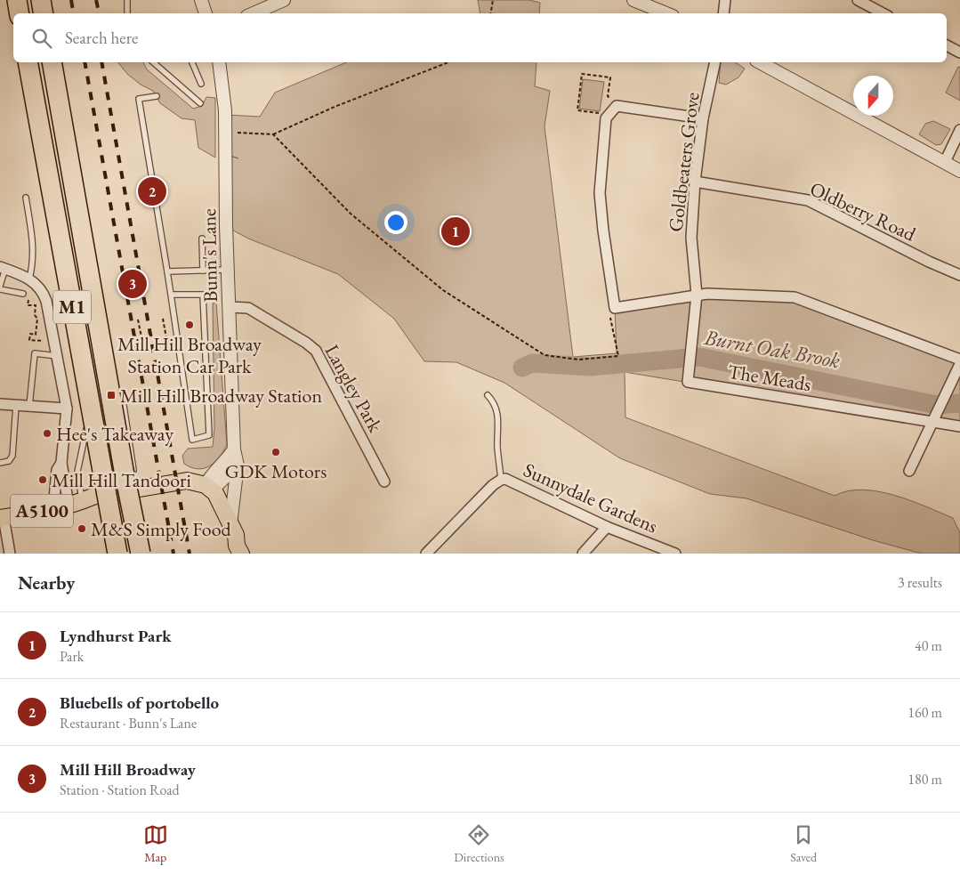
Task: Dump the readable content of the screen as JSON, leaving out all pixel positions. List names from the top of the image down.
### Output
{
  "streets": {
    "highway": ["M1"],
    "main road": ["A5100"],
    "street": [
      "Goldbeaters Grove",
      "Oldberry Road",
      "Bunn's Lane",
      "The Meads",
      "Langley Park",
      "Sunnydale Gardens"
    ]
  },
  "crossings": [
    ["Goldbeaters Grove", "Oldberry Road"],
    ["Goldbeaters Grove", "The Meads"],
    ["Bunn's Lane", "Langley Park"]
  ],
  "water": ["Burnt Oak Brook"],
  "places": {
    "other": [
      "Mill Hill Broadway Station Car Park",
      "Hee's Takeaway",
      "GDK Motors",
      "Mill Hill Tandoori",
      "M&S Simply Food"
    ],
    "transit": ["Mill Hill Broadway Station"]
  },
  "north": "bottom",
  "page": {
    "search": "Search here",
    "pins": ["2", "1", "3"],
    "heading": ["Nearby", "3 results"],
    "list": [
      {
        "mark": "1",
        "name": "Lyndhurst Park",
        "note": "Park",
        "value": "40 m"
      },
      {
        "mark": "2",
        "name": "Bluebells of portobello",
        "note": "Restaurant · Bunn's Lane",
        "value": "160 m"
      },
      {
        "mark": "3",
        "name": "Mill Hill Broadway",
        "note": "Station · Station Road",
        "value": "180 m"
      }
    ],
    "nav": ["Map", "Directions", "Saved"]
  }
}
